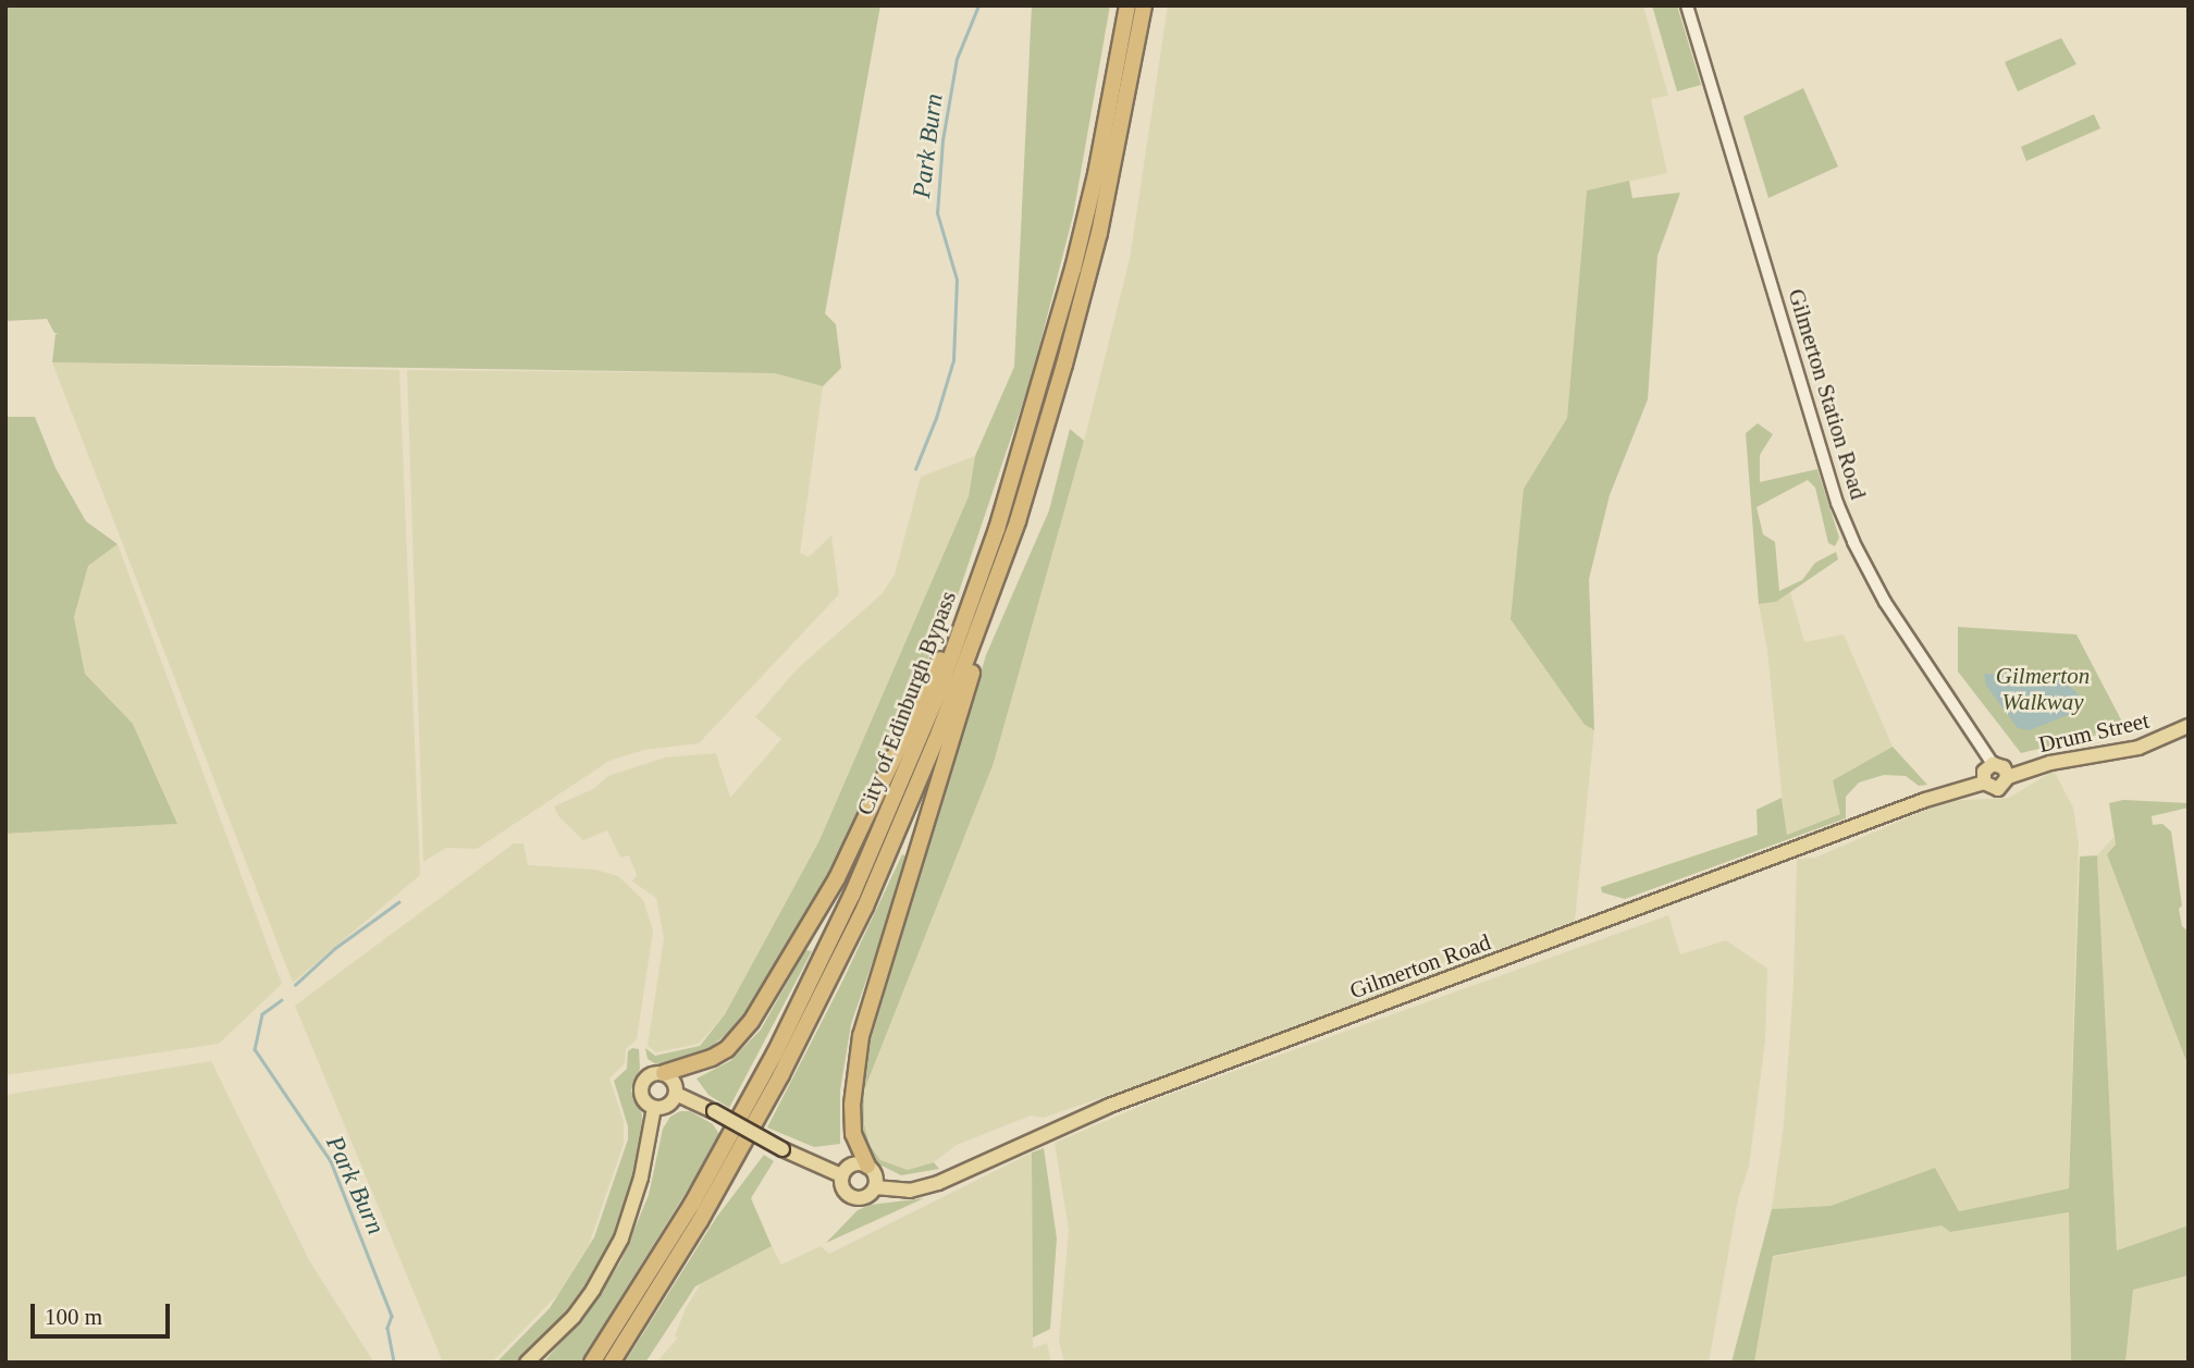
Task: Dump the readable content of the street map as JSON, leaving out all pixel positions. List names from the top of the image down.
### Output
{
  "streets": {
    "highway": ["City of Edinburgh Bypass"],
    "main road": ["Drum Street", "Gilmerton Road"],
    "street": ["Gilmerton Station Road"]
  },
  "crossings": [
    ["Gilmerton Station Road", "Drum Street"],
    ["Gilmerton Station Road", "Gilmerton Road"],
    ["Drum Street", "Gilmerton Road"]
  ],
  "water": ["Park Burn"],
  "parks": ["Gilmerton Walkway"],
  "scale_bar": "100 m"
}
